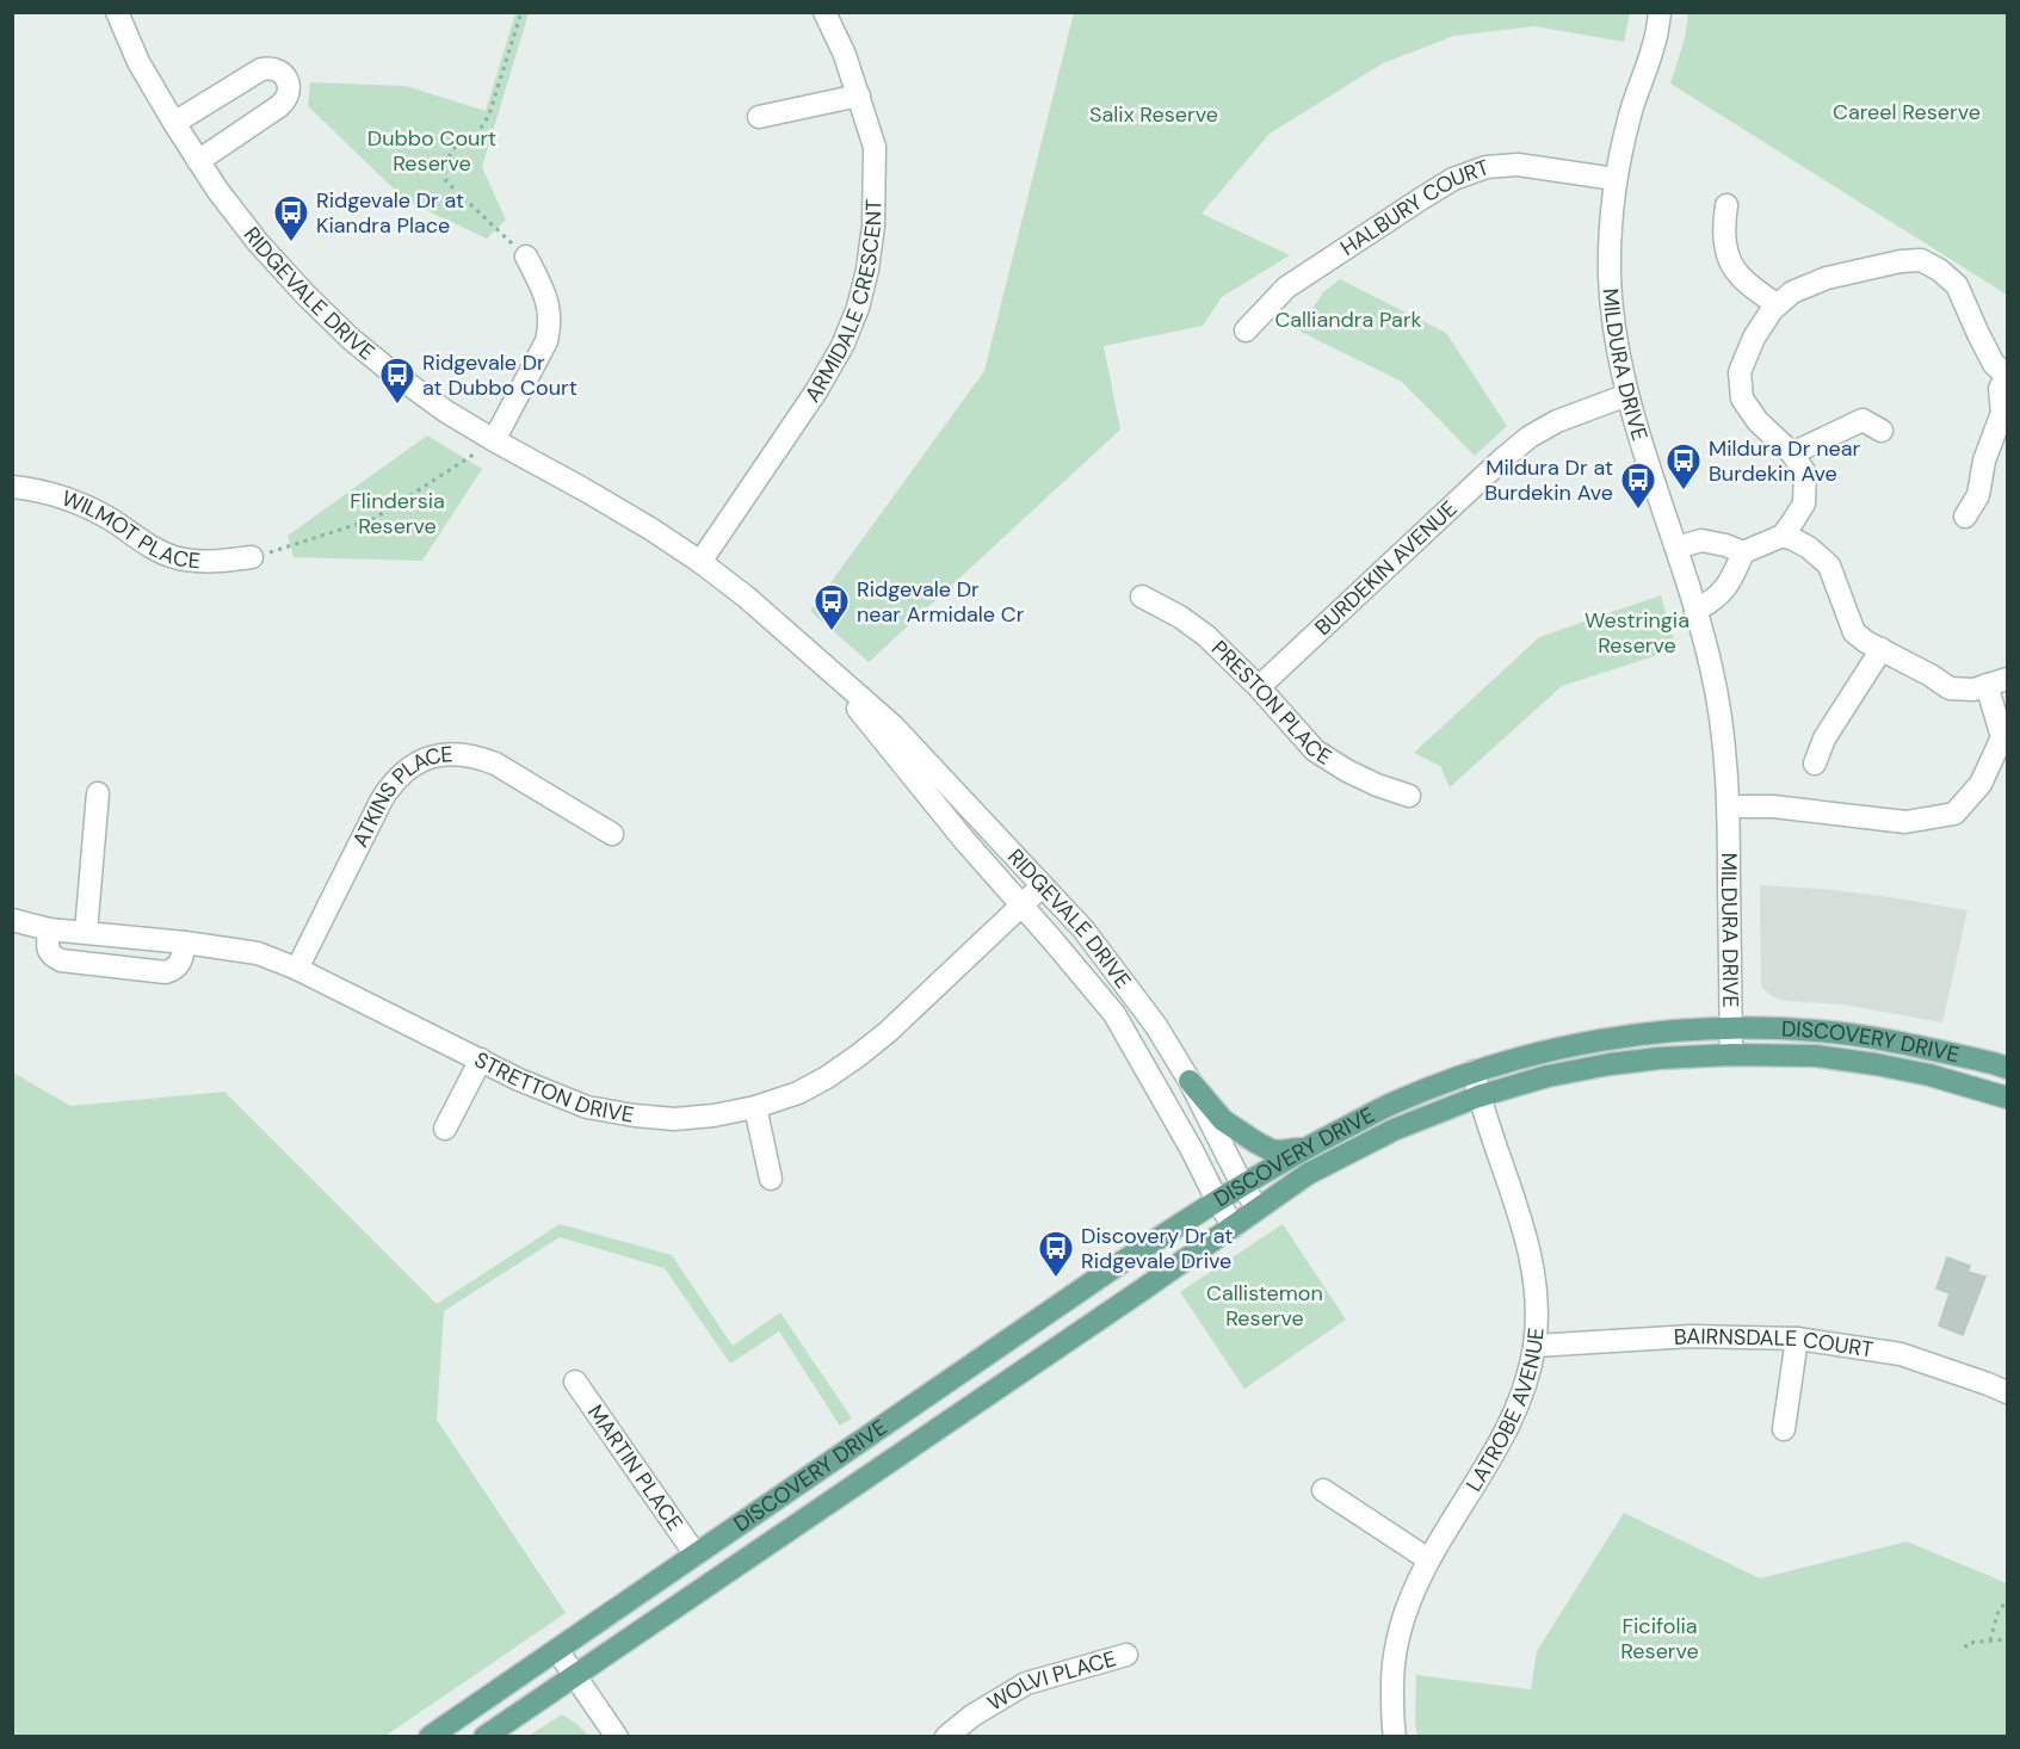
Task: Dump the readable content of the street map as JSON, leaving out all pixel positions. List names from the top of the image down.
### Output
{
  "streets": {
    "main road": ["DISCOVERY DRIVE"],
    "street": [
      "HALBURY COURT",
      "RIDGEVALE DRIVE",
      "ARMIDALE CRESCENT",
      "MILDURA DRIVE",
      "WILMOT PLACE",
      "BURDEKIN AVENUE",
      "PRESTON PLACE",
      "ATKINS PLACE",
      "STRETTON DRIVE",
      "BAIRNSDALE COURT",
      "LATROBE AVENUE",
      "MARTIN PLACE",
      "WOLVI PLACE"
    ]
  },
  "crossings": [
    ["HALBURY COURT", "MILDURA DRIVE"],
    ["RIDGEVALE DRIVE", "ARMIDALE CRESCENT"],
    ["RIDGEVALE DRIVE", "DISCOVERY DRIVE"],
    ["RIDGEVALE DRIVE", "STRETTON DRIVE"],
    ["MILDURA DRIVE", "BURDEKIN AVENUE"],
    ["MILDURA DRIVE", "DISCOVERY DRIVE"],
    ["BURDEKIN AVENUE", "PRESTON PLACE"],
    ["ATKINS PLACE", "STRETTON DRIVE"],
    ["DISCOVERY DRIVE", "LATROBE AVENUE"],
    ["DISCOVERY DRIVE", "MARTIN PLACE"],
    ["BAIRNSDALE COURT", "LATROBE AVENUE"]
  ],
  "parks": [
    "Careel Reserve",
    "Salix Reserve",
    "Dubbo Court Reserve",
    "Calliandra Park",
    "Flindersia Reserve",
    "Westringia Reserve",
    "Callistemon Reserve",
    "Ficifolia Reserve"
  ],
  "places": {
    "bus stop": [
      "Ridgevale Dr at Kiandra Place",
      "Ridgevale Dr at Dubbo Court",
      "Mildura Dr near Burdekin Ave",
      "Mildura Dr at Burdekin Ave",
      "Ridgevale Dr near Armidale Cr",
      "Discovery Dr at Ridgevale Drive"
    ]
  }
}
